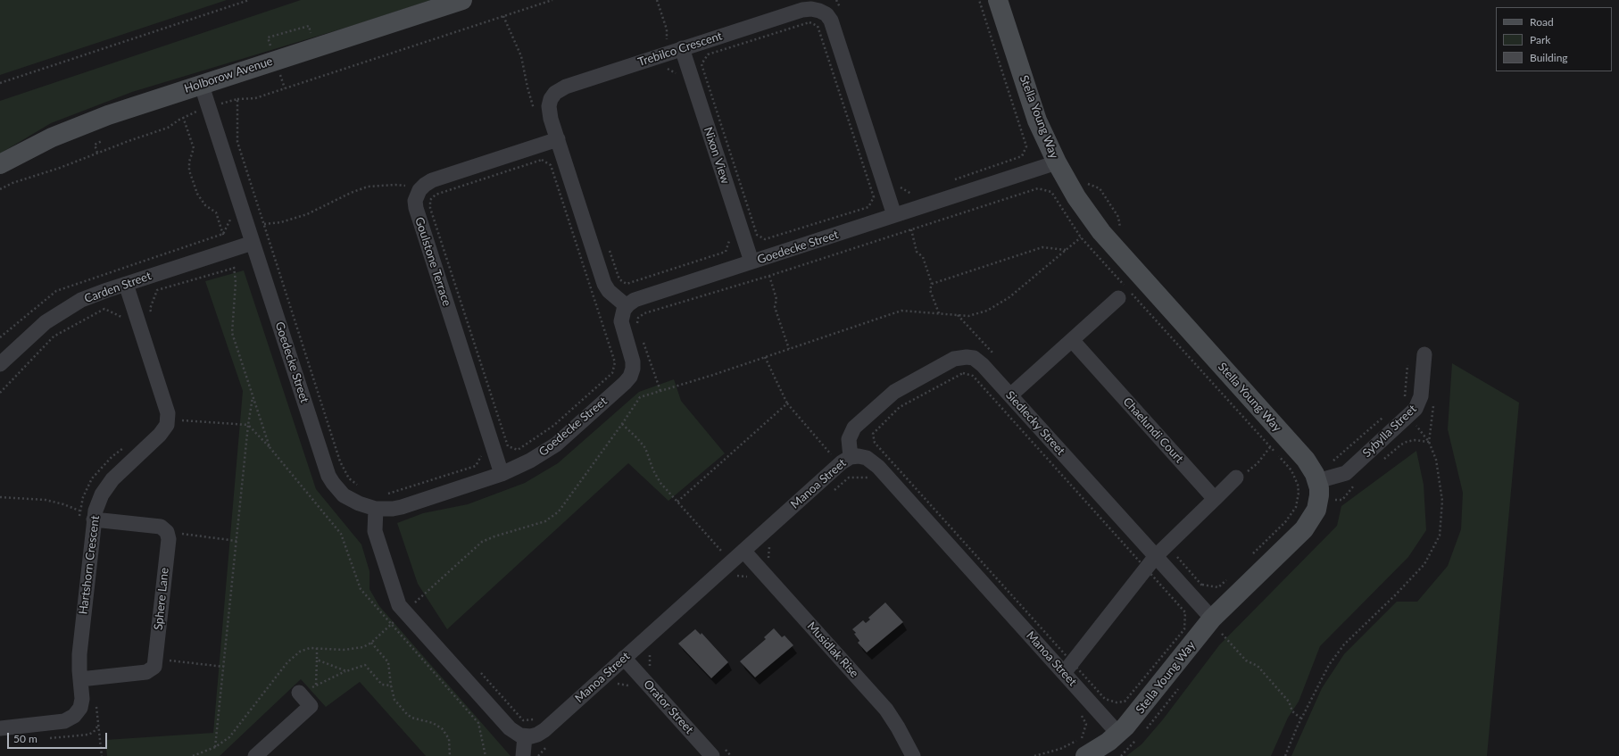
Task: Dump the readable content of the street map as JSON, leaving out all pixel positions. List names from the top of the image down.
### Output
{
  "streets": {
    "street": [
      "Trebilco Crescent",
      "Holborow Avenue",
      "Stella Young Way",
      "Nixon View",
      "Goedecke Street",
      "Goulstone Terrace",
      "Carden Street",
      "Siedlecky Street",
      "Chaelundi Court",
      "Sybylla Street",
      "Manoa Street",
      "Hartshorn Crescent",
      "Sphere Lane",
      "Musidlak Rise",
      "Orator Street"
    ]
  },
  "crossings": [
    ["Trebilco Crescent", "Nixon View"],
    ["Trebilco Crescent", "Goedecke Street"],
    ["Trebilco Crescent", "Goulstone Terrace"],
    ["Holborow Avenue", "Goedecke Street"],
    ["Stella Young Way", "Goedecke Street"],
    ["Stella Young Way", "Siedlecky Street"],
    ["Stella Young Way", "Sybylla Street"],
    ["Stella Young Way", "Manoa Street"],
    ["Nixon View", "Goedecke Street"],
    ["Goedecke Street", "Goulstone Terrace"],
    ["Goedecke Street", "Carden Street"],
    ["Carden Street", "Hartshorn Crescent"],
    ["Siedlecky Street", "Manoa Street"],
    ["Manoa Street", "Musidlak Rise"],
    ["Manoa Street", "Orator Street"],
    ["Hartshorn Crescent", "Sphere Lane"]
  ],
  "legend": ["Road", "Park", "Building"],
  "scale_bar": "50 m"
}
